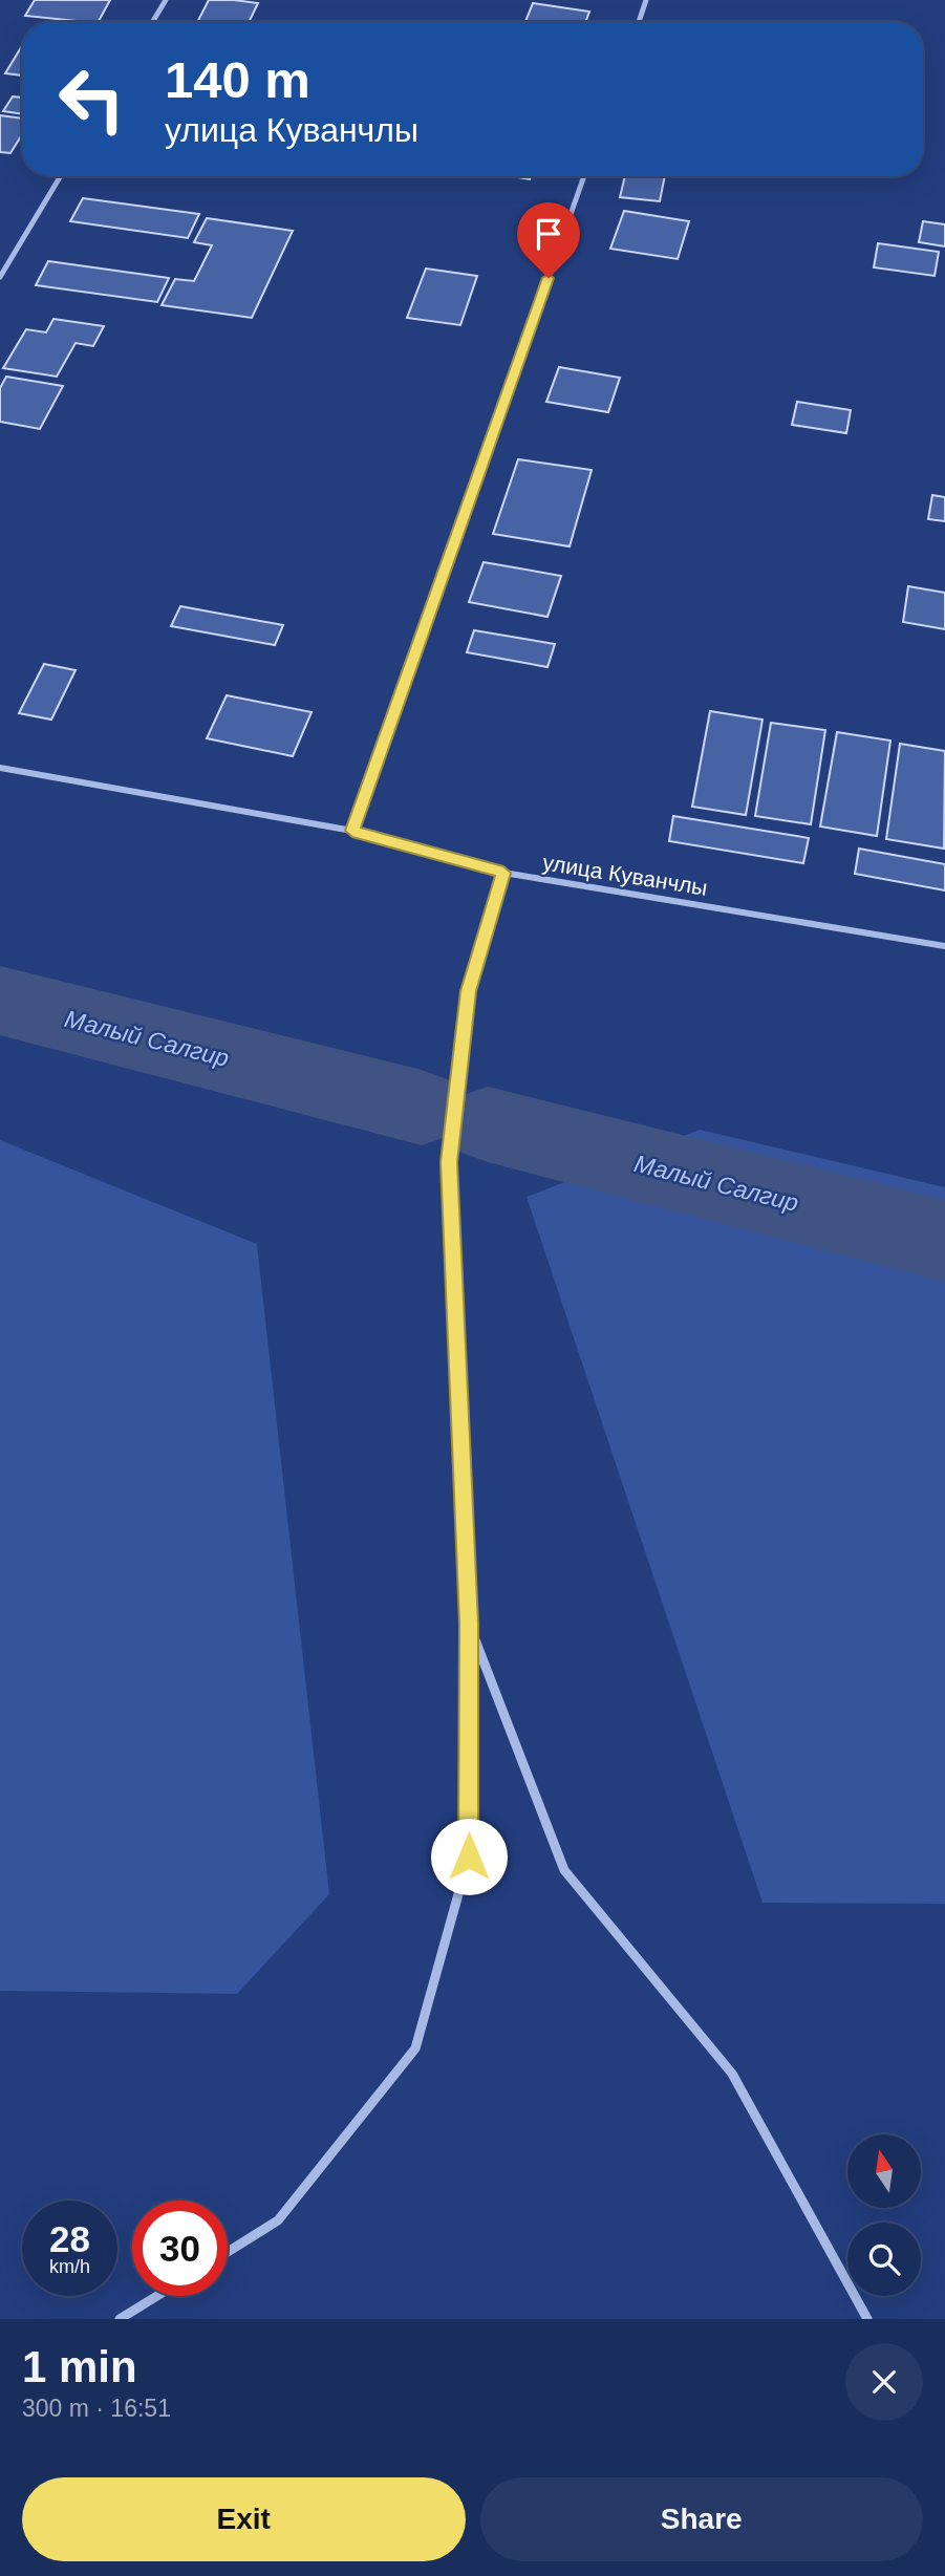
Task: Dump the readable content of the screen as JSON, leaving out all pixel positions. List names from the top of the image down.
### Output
{
  "streets": {
    "street": ["улица Куванчлы"]
  },
  "water": ["Малый Салгир"],
  "north": "top",
  "page": {
    "turn": ["140 m", "улица Куванчлы"],
    "speed": "28 km/h",
    "limit": "30",
    "heading": ["1 min", "300 m · 16:51"],
    "buttons": ["Exit", "Share"]
  }
}
